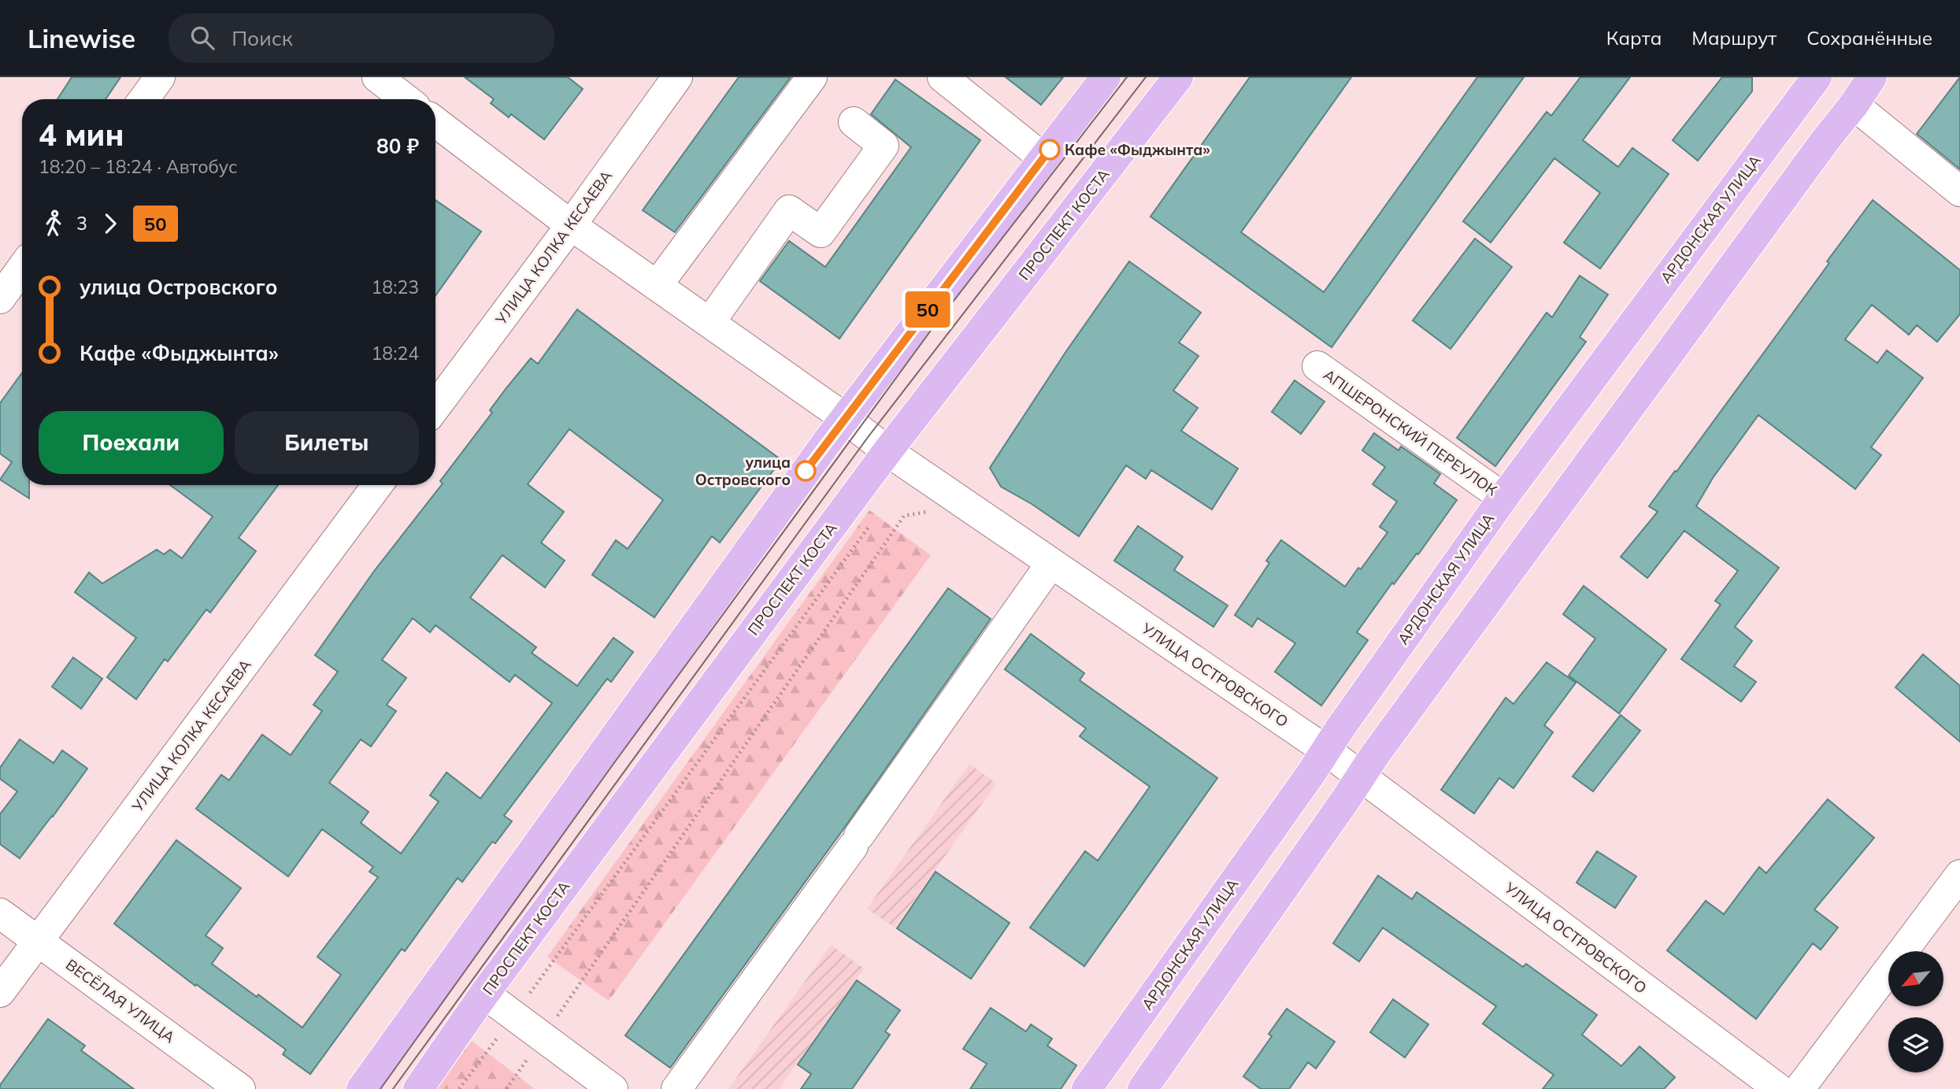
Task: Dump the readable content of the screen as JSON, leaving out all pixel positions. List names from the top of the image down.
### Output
{
  "streets": {
    "main road": ["АРДОНСКАЯ УЛИЦА", "ПРОСПЕКТ КОСТА"],
    "street": [
      "УЛИЦА КОЛКА КЕСАЕВА",
      "АПШЕРОНСКИЙ ПЕРЕУЛОК",
      "УЛИЦА ОСТРОВСКОГО",
      "ВЕСЁЛАЯ УЛИЦА"
    ]
  },
  "crossings": [
    ["АРДОНСКАЯ УЛИЦА", "АПШЕРОНСКИЙ ПЕРЕУЛОК"],
    ["АРДОНСКАЯ УЛИЦА", "УЛИЦА ОСТРОВСКОГО"],
    ["ПРОСПЕКТ КОСТА", "УЛИЦА ОСТРОВСКОГО"],
    ["УЛИЦА КОЛКА КЕСАЕВА", "УЛИЦА ОСТРОВСКОГО"],
    ["УЛИЦА КОЛКА КЕСАЕВА", "ВЕСЁЛАЯ УЛИЦА"]
  ],
  "places": ["Кафе «Фыджынта»", "улица Островского"],
  "lines": ["bus line 50"],
  "north": "bottom left",
  "page": {
    "header": "Linewise",
    "search": "Поиск",
    "nav": ["Карта", "Маршрут", "Сохранённые"],
    "on_map": "50",
    "heading": ["4 мин", "18:20 – 18:24 · Автобус", "80 ₽"],
    "legs": ["3", "50"],
    "list": [
      {
        "name": "улица Островского",
        "value": "18:23"
      },
      {
        "name": "Кафе «Фыджынта»",
        "value": "18:24"
      }
    ],
    "buttons": ["Поехали", "Билеты"]
  }
}
